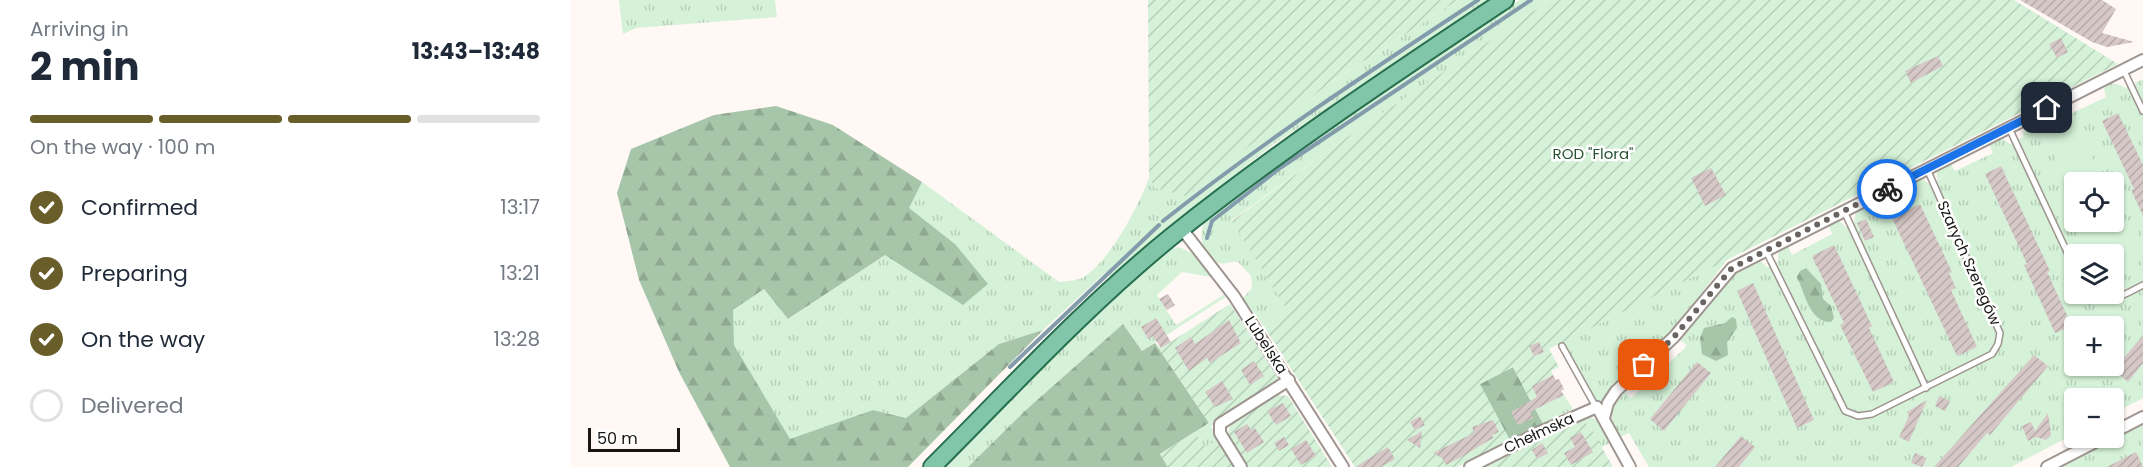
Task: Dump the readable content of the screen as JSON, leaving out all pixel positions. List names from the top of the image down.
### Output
{
  "streets": {
    "street": ["Lubelska", "Chełmska"],
    "lane": ["Szarych Szeregów"]
  },
  "parks": ["ROD \"Flora\""],
  "scale_bar": "50 m",
  "page": {
    "heading": ["2 min", "Arriving in", "13:43–13:48"],
    "bar": "On the way · 100 m",
    "map_buttons": ["+", "−"],
    "list": [
      ["Confirmed", "13:17"],
      ["Preparing", "13:21"],
      ["On the way", "13:28"],
      "Delivered"
    ],
    "scale": "50 m"
  }
}
